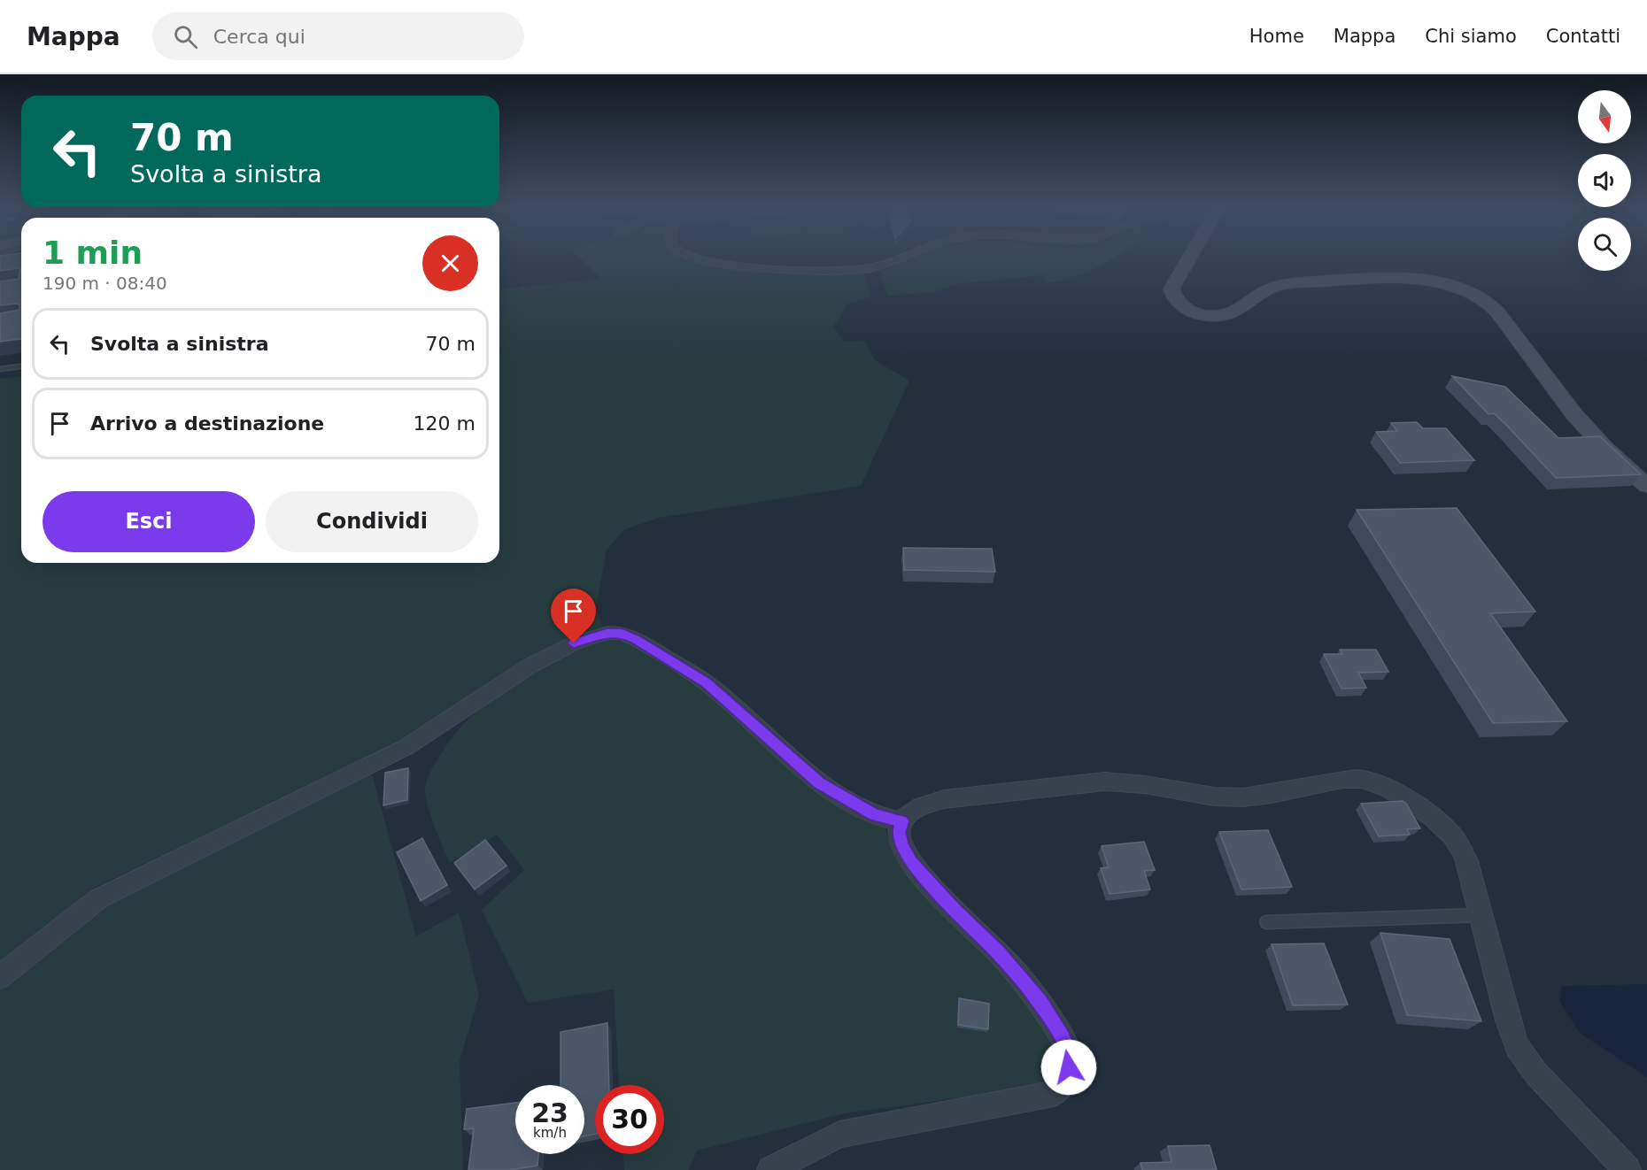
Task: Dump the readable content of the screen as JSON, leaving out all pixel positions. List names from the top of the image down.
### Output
{
  "north": "bottom",
  "page": {
    "header": "Mappa",
    "search": "Cerca qui",
    "nav": [
      "Home",
      "Mappa",
      "Chi siamo",
      "Contatti"
    ],
    "turn": ["70 m", "Svolta a sinistra"],
    "heading": ["1 min", "190 m · 08:40"],
    "list": [
      {
        "name": "Svolta a sinistra",
        "value": "70 m"
      },
      {
        "name": "Arrivo a destinazione",
        "value": "120 m"
      }
    ],
    "buttons": ["Esci", "Condividi"],
    "speed": "23 km/h",
    "limit": "30"
  }
}
